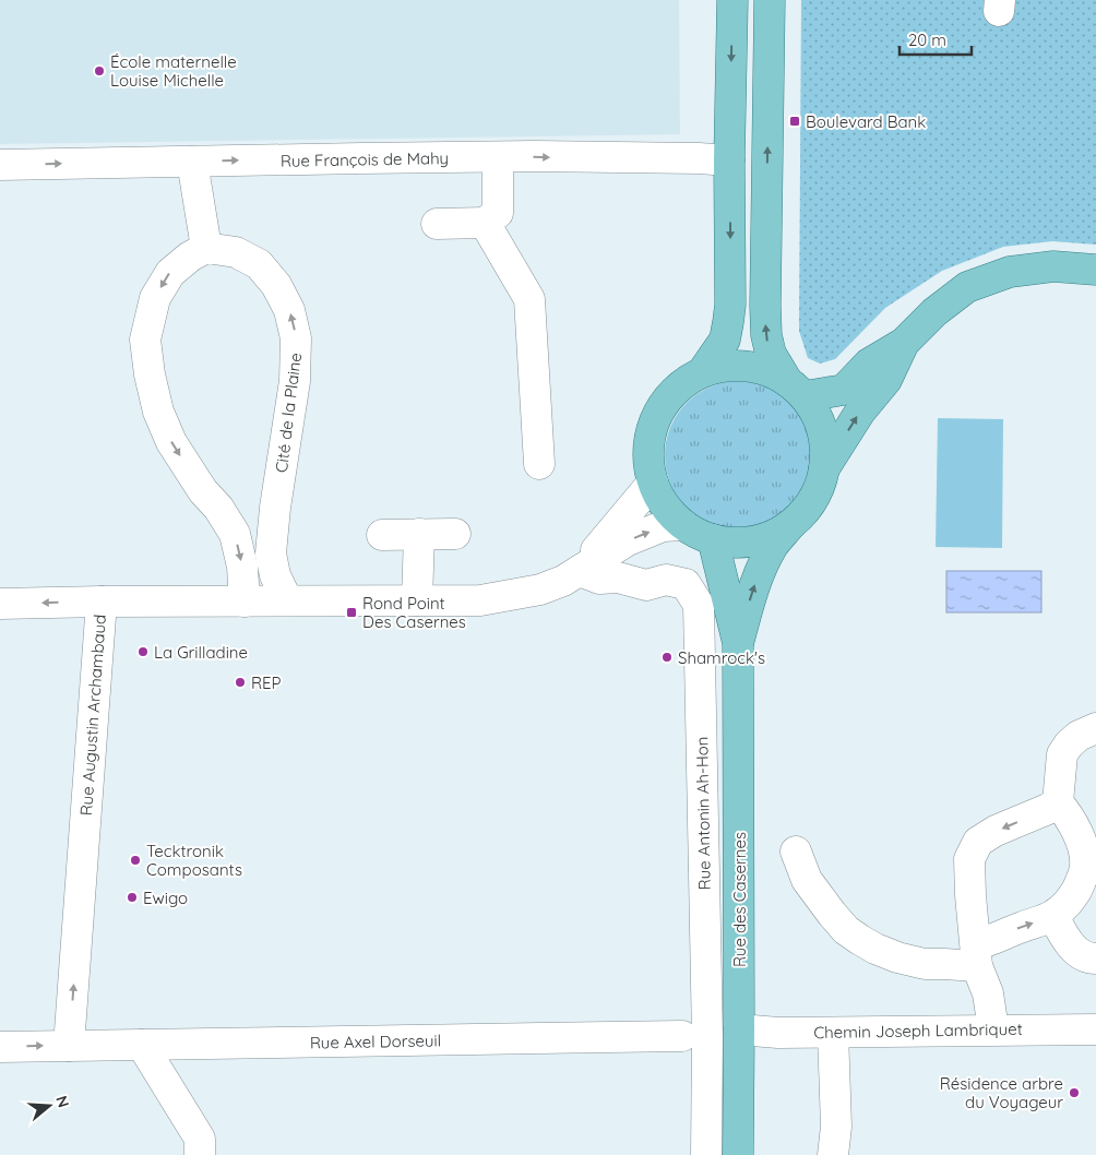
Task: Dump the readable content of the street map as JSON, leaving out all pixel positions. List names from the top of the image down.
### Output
{
  "streets": {
    "main road": ["Rue des Casernes"],
    "street": [
      "Rue François de Mahy",
      "Cité de la Plaine",
      "Rue Augustin Archambaud",
      "Rue Antonin Ah-Hon",
      "Chemin Joseph Lambriquet",
      "Rue Axel Dorseuil"
    ]
  },
  "crossings": [
    ["Cité de la Plaine", "Rue Augustin Archambaud"],
    ["Rue Augustin Archambaud", "Rue Antonin Ah-Hon"],
    ["Rue Augustin Archambaud", "Rue Axel Dorseuil"],
    ["Rue des Casernes", "Chemin Joseph Lambriquet"]
  ],
  "one_way": ["Rue François de Mahy", "Rue Augustin Archambaud"],
  "places": {
    "other": [
      "École maternelle Louise Michelle",
      "La Grilladine",
      "Shamrock's",
      "REP",
      "Tecktronik Composants",
      "Ewigo",
      "Résidence arbre du Voyageur"
    ],
    "transit": ["Boulevard Bank", "Rond Point Des Casernes"]
  },
  "scale_bar": "20 m",
  "north": "right"
}
